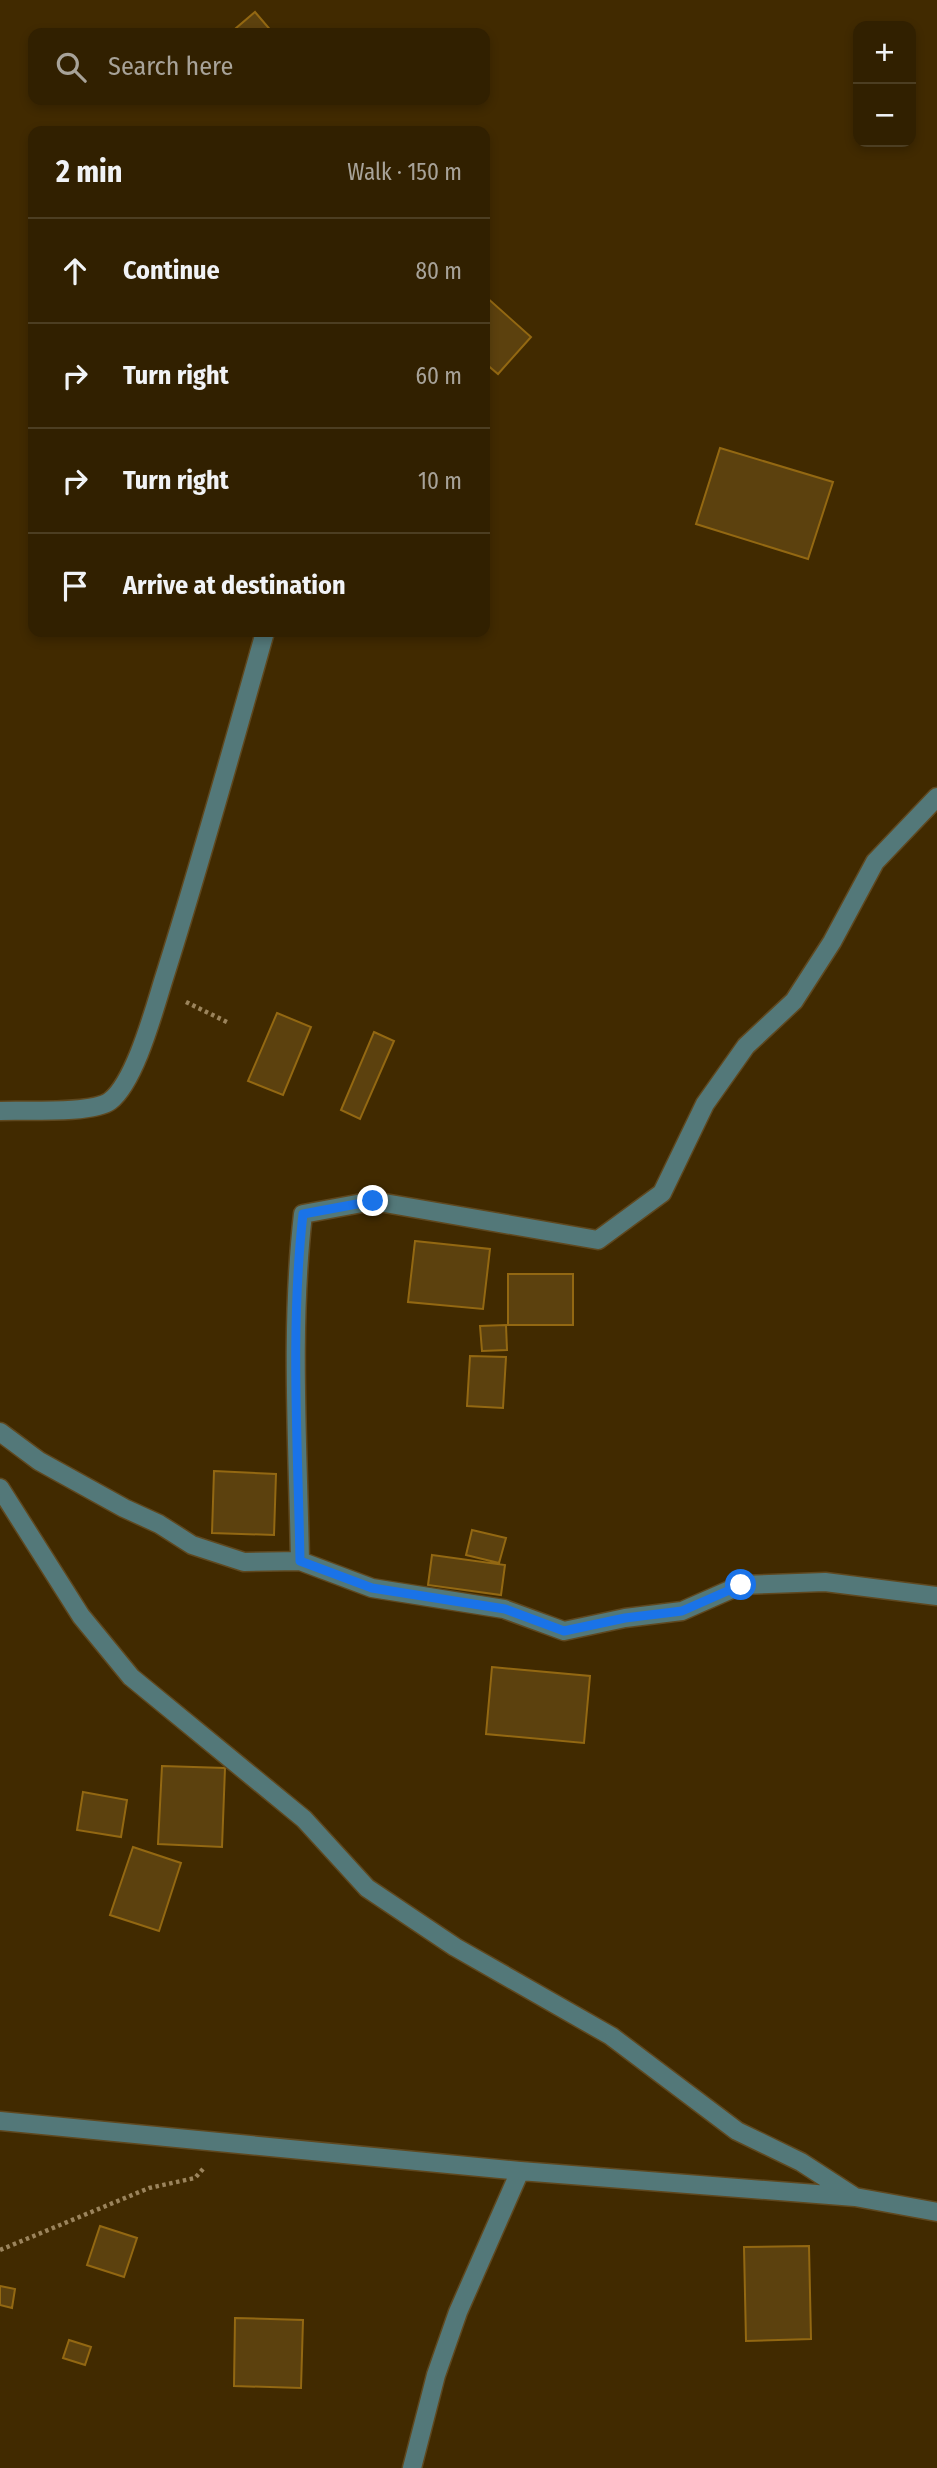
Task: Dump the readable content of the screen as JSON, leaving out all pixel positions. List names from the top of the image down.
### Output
{
  "page": {
    "map_buttons": ["+", "−"],
    "search": "Search here",
    "heading": ["2 min", "Walk · 150 m"],
    "list": [
      ["Continue", "80 m"],
      ["Turn right", "60 m"],
      ["Turn right", "10 m"],
      "Arrive at destination"
    ]
  }
}
